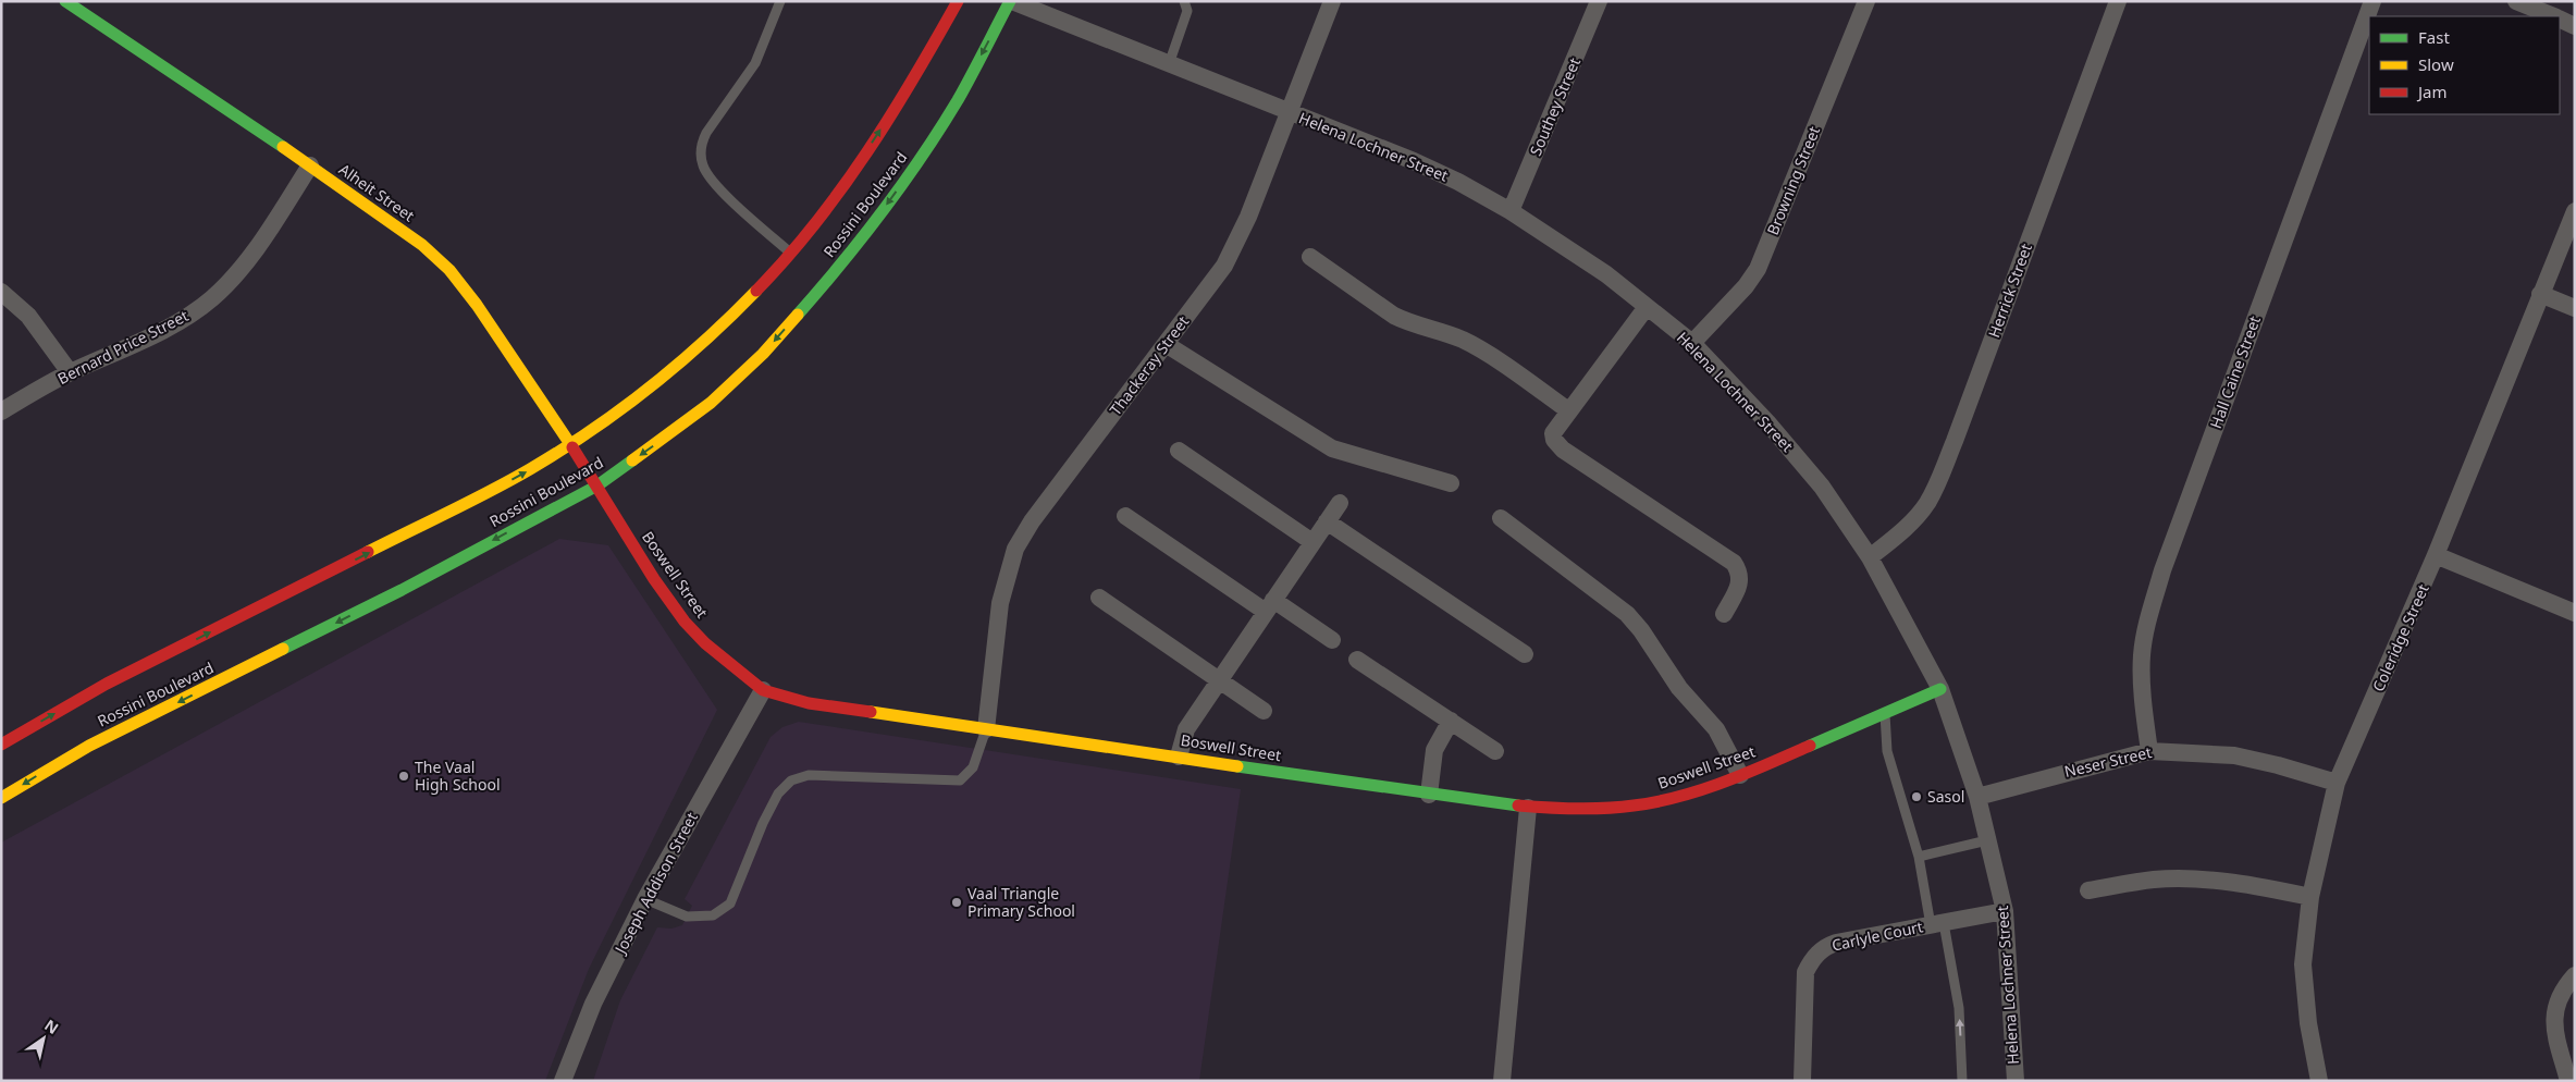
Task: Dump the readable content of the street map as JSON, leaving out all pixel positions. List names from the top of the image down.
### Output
{
  "streets": {
    "street": [
      "Southey Street",
      "Helena Lochner Street",
      "Browning Street",
      "Alheit Street",
      "Rossini Boulevard",
      "Herrick Street",
      "Bernard Price Street",
      "Thackeray Street",
      "Hall Caine Street",
      "Boswell Street",
      "Coleridge Street",
      "Neser Street",
      "Joseph Addison Street",
      "Carlyle Court"
    ]
  },
  "crossings": [
    ["Southey Street", "Helena Lochner Street"],
    ["Helena Lochner Street", "Browning Street"],
    ["Helena Lochner Street", "Rossini Boulevard"],
    ["Helena Lochner Street", "Herrick Street"],
    ["Helena Lochner Street", "Thackeray Street"],
    ["Helena Lochner Street", "Boswell Street"],
    ["Helena Lochner Street", "Neser Street"],
    ["Helena Lochner Street", "Carlyle Court"],
    ["Alheit Street", "Rossini Boulevard"],
    ["Alheit Street", "Bernard Price Street"],
    ["Alheit Street", "Boswell Street"],
    ["Rossini Boulevard", "Boswell Street"],
    ["Thackeray Street", "Boswell Street"],
    ["Hall Caine Street", "Neser Street"],
    ["Boswell Street", "Joseph Addison Street"],
    ["Coleridge Street", "Neser Street"]
  ],
  "places": ["The Vaal High School", "Sasol", "Vaal Triangle Primary School"],
  "legend": ["Fast", "Slow", "Jam"],
  "north": "top right"
}
